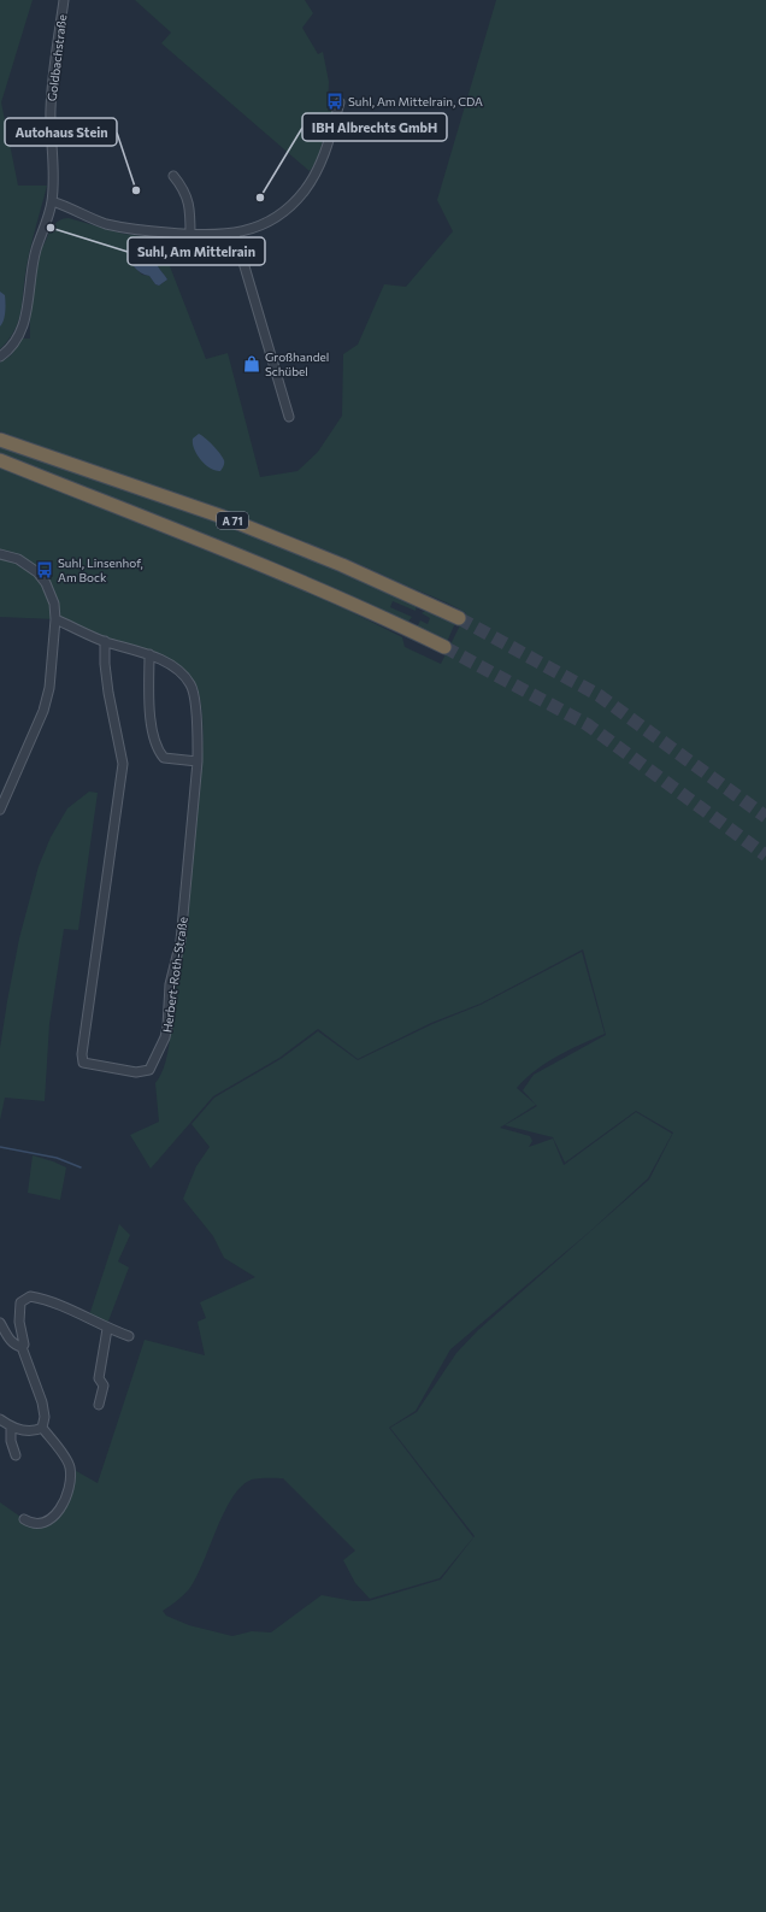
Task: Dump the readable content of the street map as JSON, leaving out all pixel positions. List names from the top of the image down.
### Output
{
  "streets": {
    "highway": ["A 71"],
    "street": ["Goldbachstraße", "Herbert-Roth-Straße"]
  },
  "places": {
    "bus stop": ["Suhl, Am Mittelrain, CDA", "Suhl, Linsenhof, Am Bock"],
    "other": ["Autohaus Stein", "IBH Albrechts GmbH", "Suhl, Am Mittelrain"],
    "shop": ["Großhandel Schübel"]
  }
}
